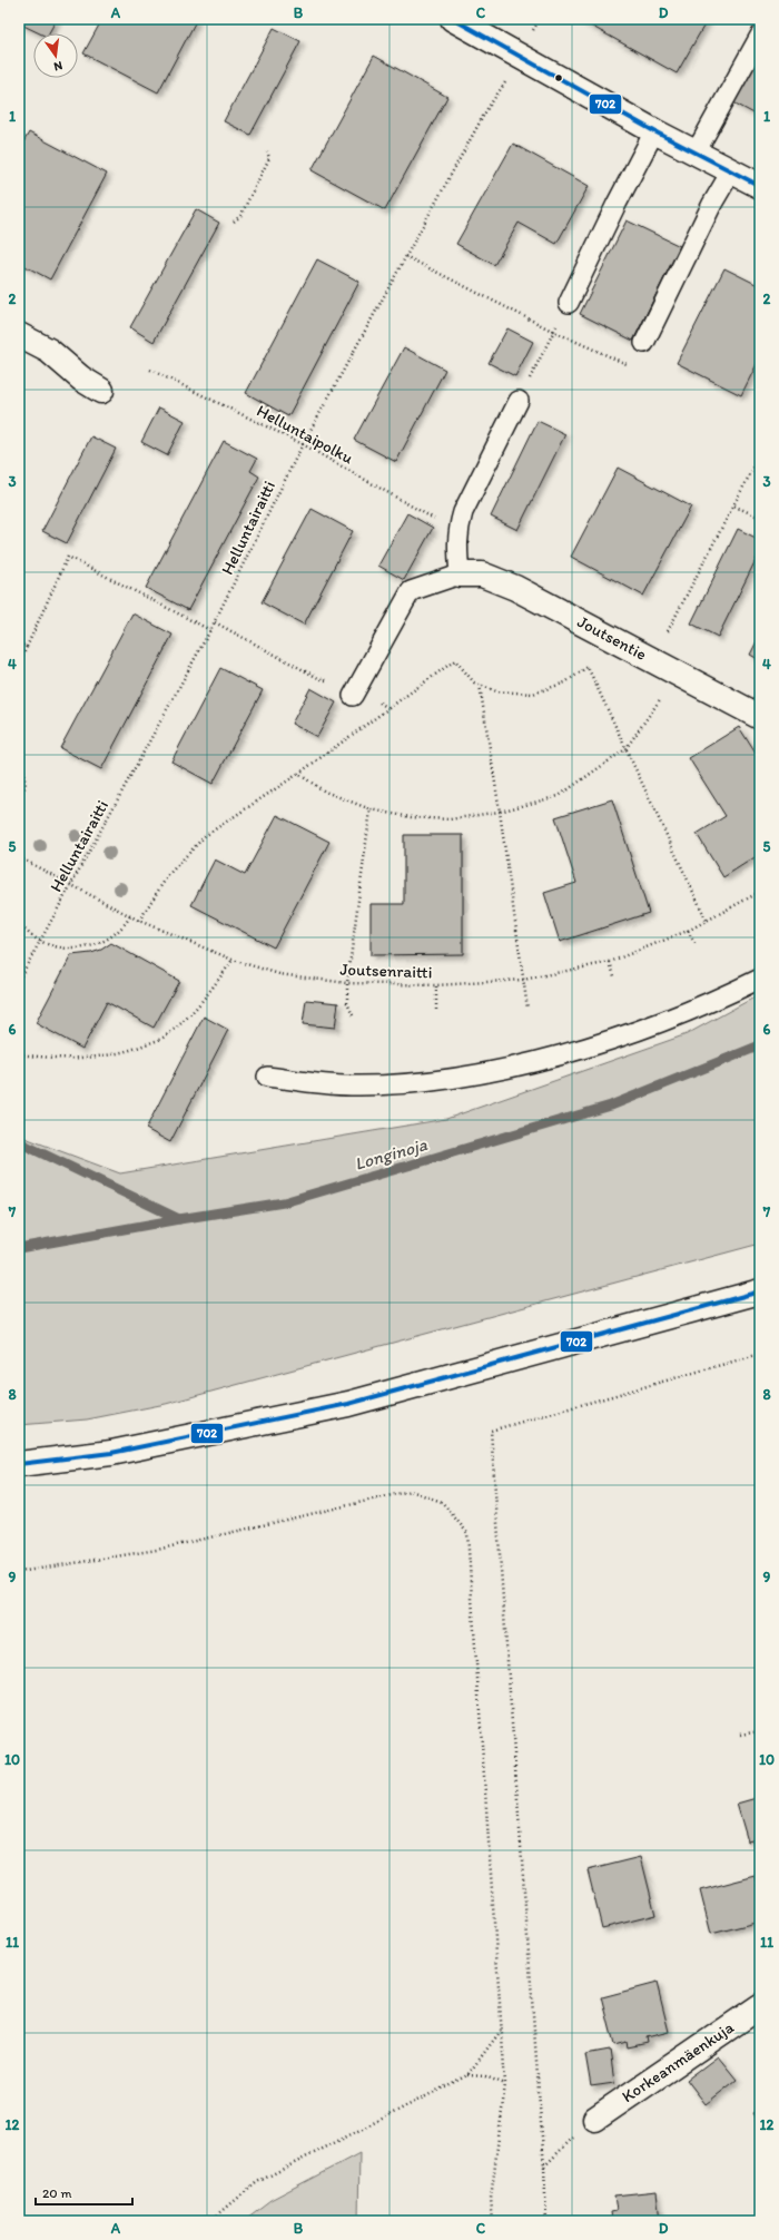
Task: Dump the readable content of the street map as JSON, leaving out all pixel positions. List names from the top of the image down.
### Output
{
  "streets": {
    "street": ["Joutsentie", "Korkeanmäenkuja"],
    "path": ["Helluntaipolku", "Helluntairaitti", "Joutsenraitti"]
  },
  "crossings": [
    ["Helluntaipolku", "Helluntairaitti"],
    ["Helluntairaitti", "Joutsenraitti"]
  ],
  "water": ["Longinoja"],
  "lines": ["transit line 702"],
  "scale_bar": "20 m",
  "north": "bottom",
  "grid": {
    "columns": [
      "A",
      "B",
      "C",
      "D"
    ],
    "rows": [
      "1",
      "2",
      "3",
      "4",
      "5",
      "6",
      "7",
      "8",
      "9",
      "10",
      "11",
      "12"
    ]
  }
}
